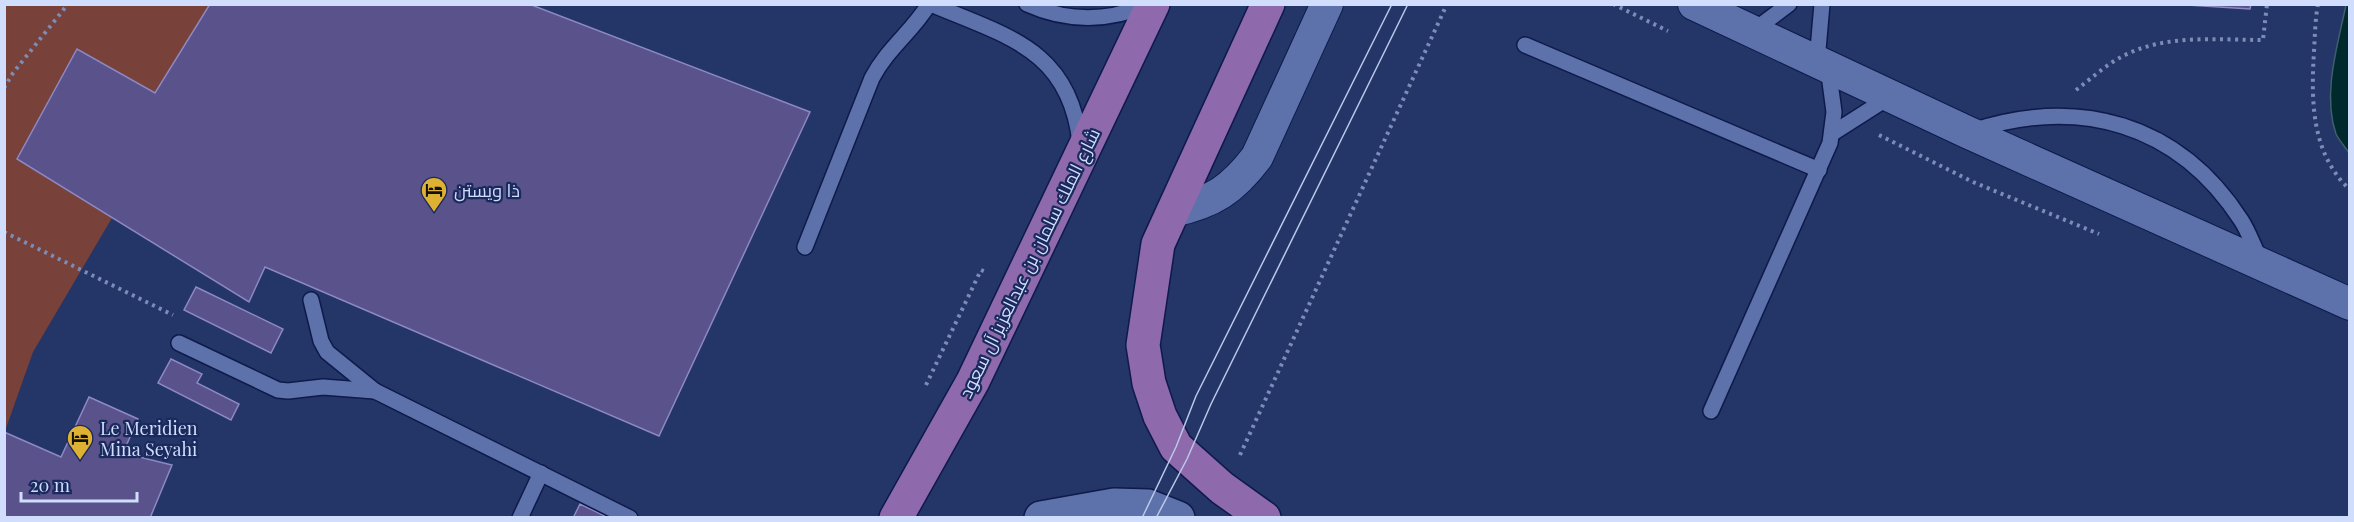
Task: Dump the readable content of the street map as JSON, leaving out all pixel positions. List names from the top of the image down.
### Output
{
  "streets": {
    "main road": ["شارع الملك سلمان بن عبدالعزيز آل سعود"]
  },
  "places": {
    "hotel": ["ذا ويستن", "Le Meridien Mina Seyahi"]
  },
  "scale_bar": "20 m"
}
